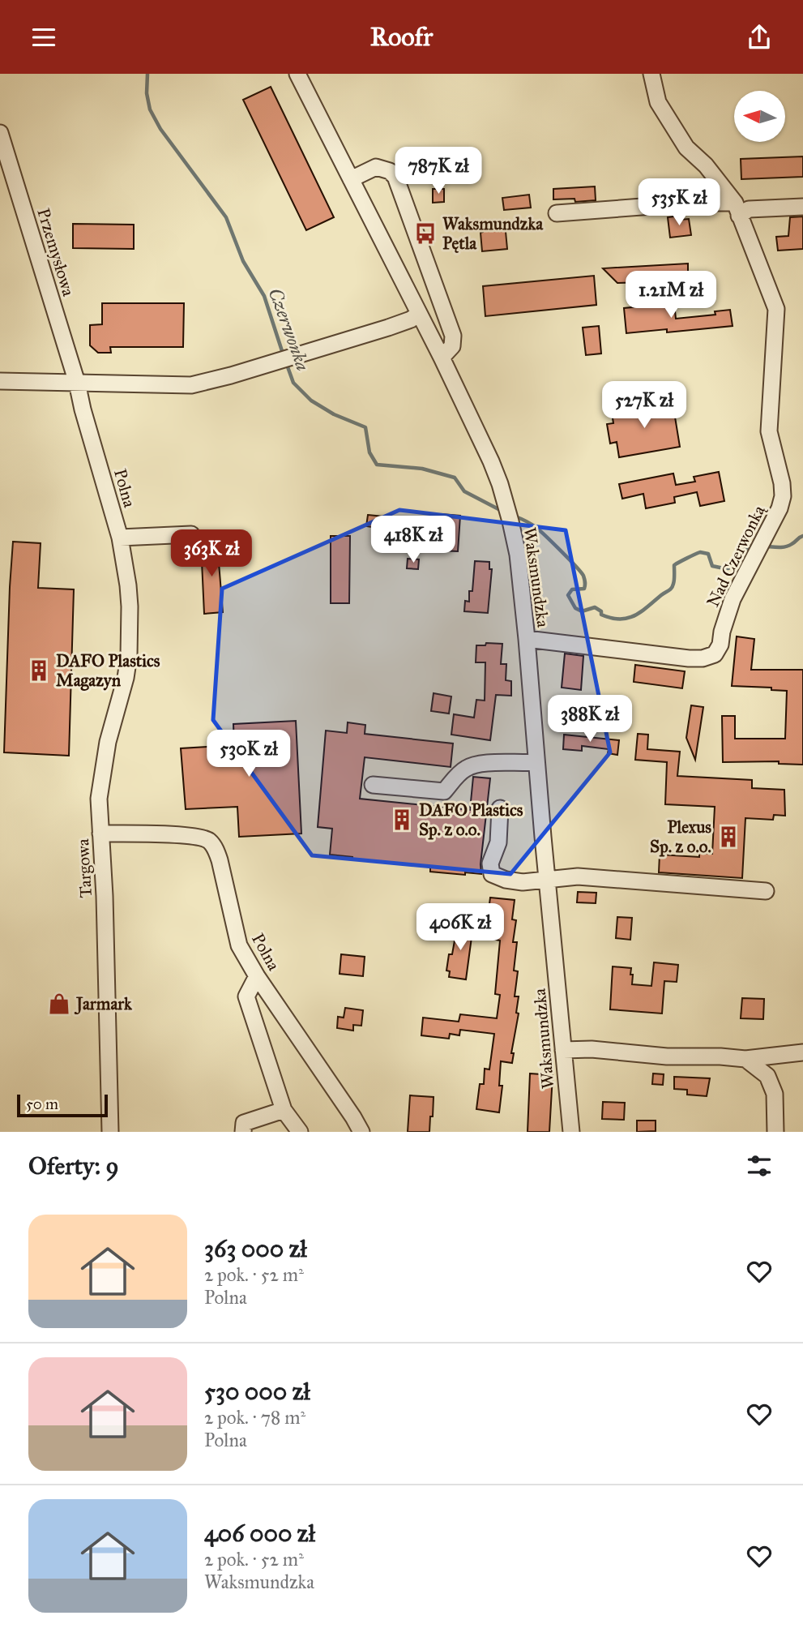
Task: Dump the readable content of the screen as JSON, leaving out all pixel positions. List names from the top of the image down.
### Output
{
  "streets": {
    "street": [
      "Przemysłowa",
      "Polna",
      "Nad Czerwonką",
      "Waksmundzka",
      "Targowa"
    ]
  },
  "crossings": [
    ["Przemysłowa", "Polna"],
    ["Polna", "Targowa"],
    ["Nad Czerwonką", "Waksmundzka"]
  ],
  "water": ["Czerwonka"],
  "places": {
    "bus stop": ["Waksmundzka Pętla"],
    "building": ["DAFO Plastics Magazyn", "DAFO Plastics Sp. z o.o.", "Plexus Sp. z o.o."],
    "shop": ["Jarmark"]
  },
  "scale_bar": "50 m",
  "north": "left",
  "page": {
    "header": "Roofr",
    "price": [
      "787K zł",
      "535K zł",
      "1.21M zł",
      "527K zł",
      "418K zł",
      "363K zł",
      "388K zł",
      "530K zł",
      "406K zł"
    ],
    "scale": "50 m",
    "heading": "Oferty: 9",
    "list": [
      {
        "name": "363 000 zł",
        "note": "2 pok. · 52 m² · Polna"
      },
      {
        "name": "530 000 zł",
        "note": "2 pok. · 78 m² · Polna"
      },
      {
        "name": "406 000 zł",
        "note": "2 pok. · 52 m² · Waksmundzka"
      }
    ]
  }
}
